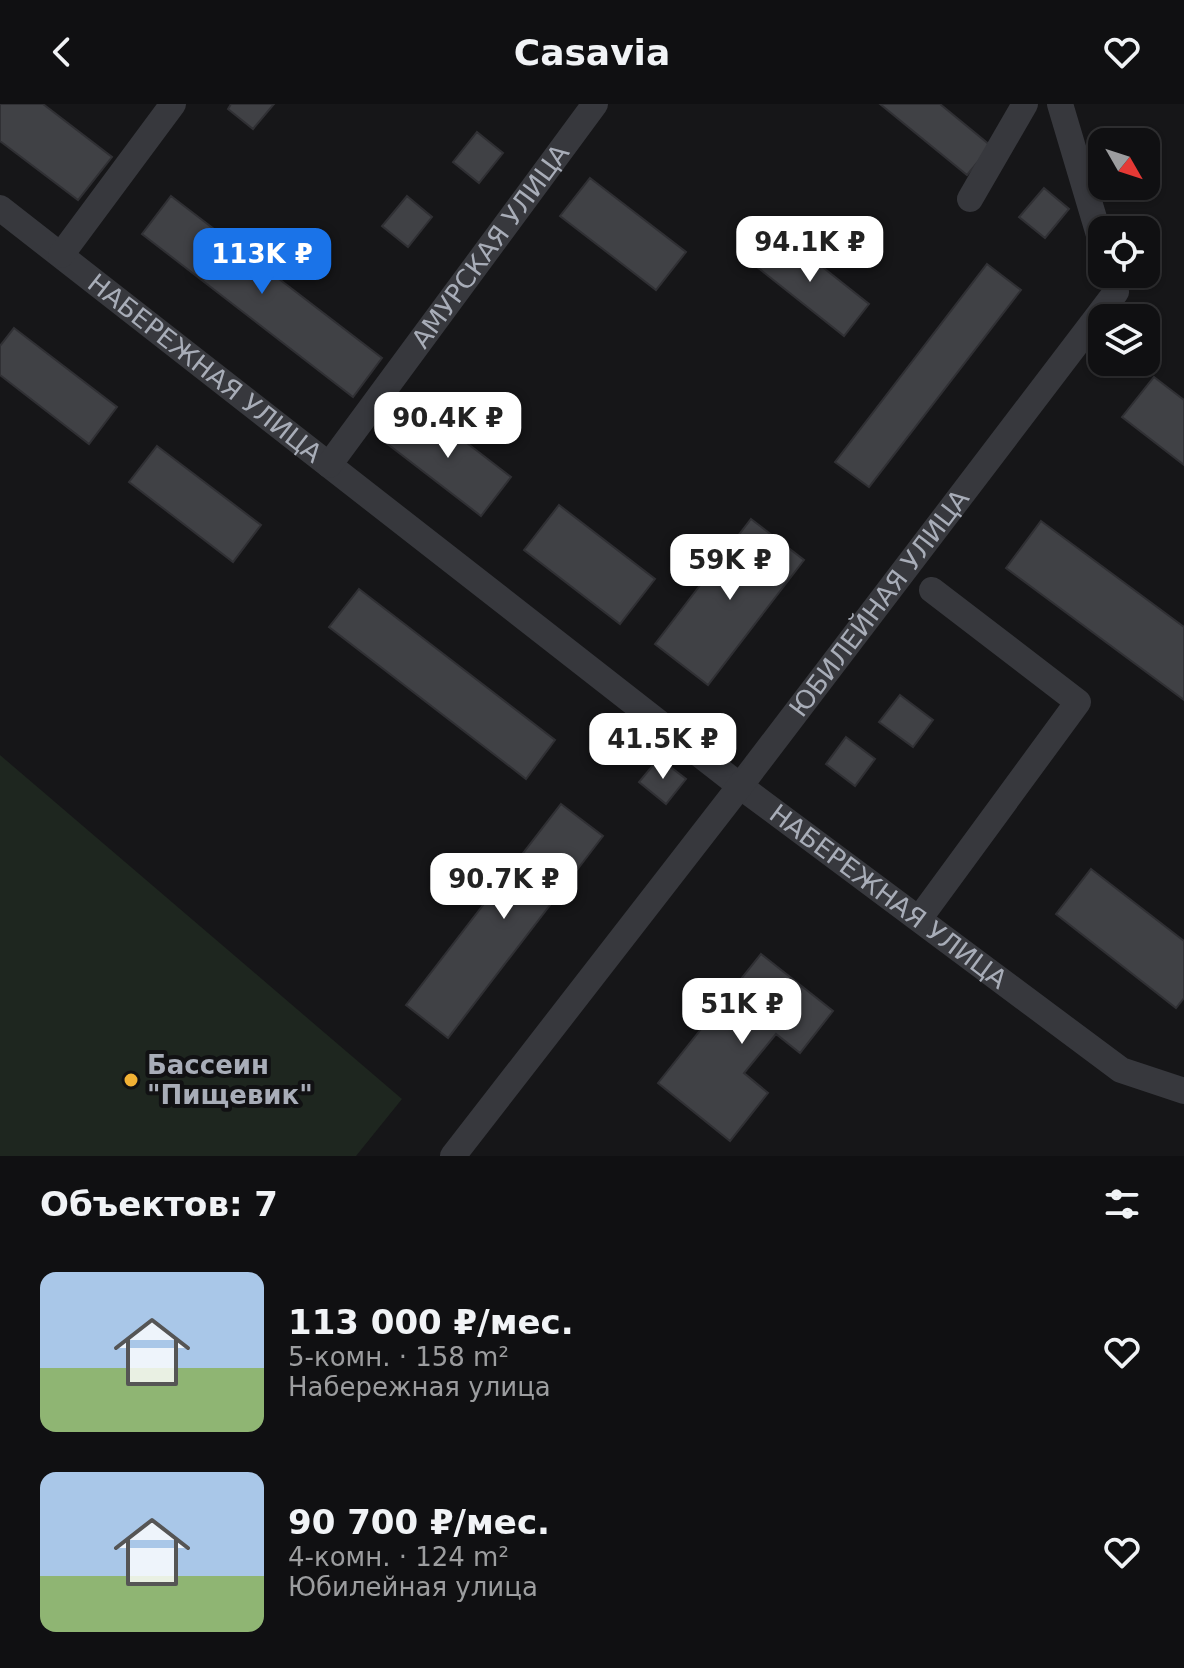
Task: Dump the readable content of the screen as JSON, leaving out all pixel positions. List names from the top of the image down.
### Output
{
  "streets": {
    "street": ["АМУРСКАЯ УЛИЦА", "НАБЕРЕЖНАЯ УЛИЦА", "ЮБИЛЕЙНАЯ УЛИЦА"]
  },
  "crossings": [
    ["АМУРСКАЯ УЛИЦА", "НАБЕРЕЖНАЯ УЛИЦА"],
    ["НАБЕРЕЖНАЯ УЛИЦА", "ЮБИЛЕЙНАЯ УЛИЦА"]
  ],
  "places": ["Бассеин \"Пищевик\""],
  "north": "bottom right",
  "page": {
    "header": "Casavia",
    "price": [
      "94.1K ₽",
      "113K ₽",
      "90.4K ₽",
      "59K ₽",
      "41.5K ₽",
      "90.7K ₽",
      "51K ₽"
    ],
    "heading": "Объектов: 7",
    "list": [
      {
        "name": "113 000 ₽/мес.",
        "note": "5-комн. · 158 m² · Набережная улица"
      },
      {
        "name": "90 700 ₽/мес.",
        "note": "4-комн. · 124 m² · Юбилейная улица"
      }
    ]
  }
}
